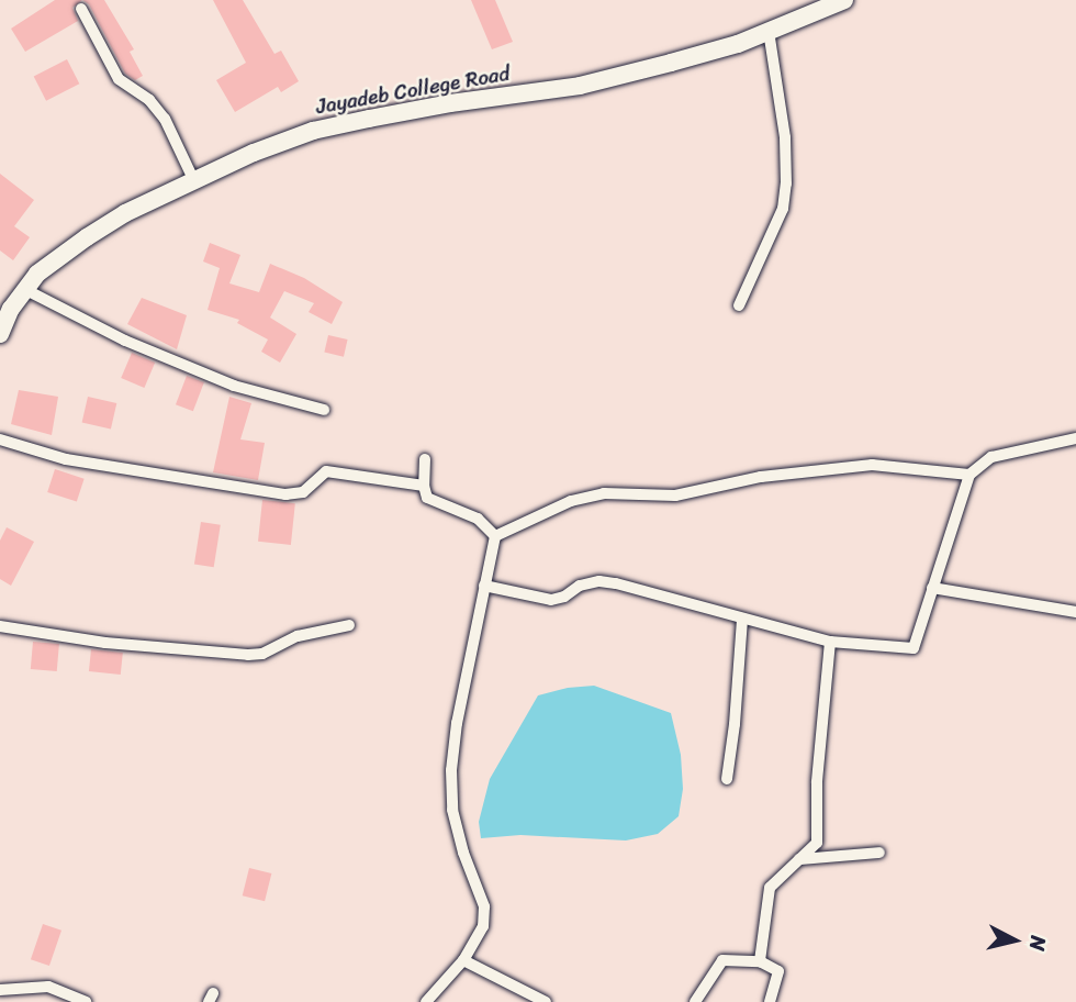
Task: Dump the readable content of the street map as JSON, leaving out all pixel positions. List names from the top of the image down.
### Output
{
  "streets": {
    "street": ["Jayadeb College Road"]
  },
  "north": "right"
}
